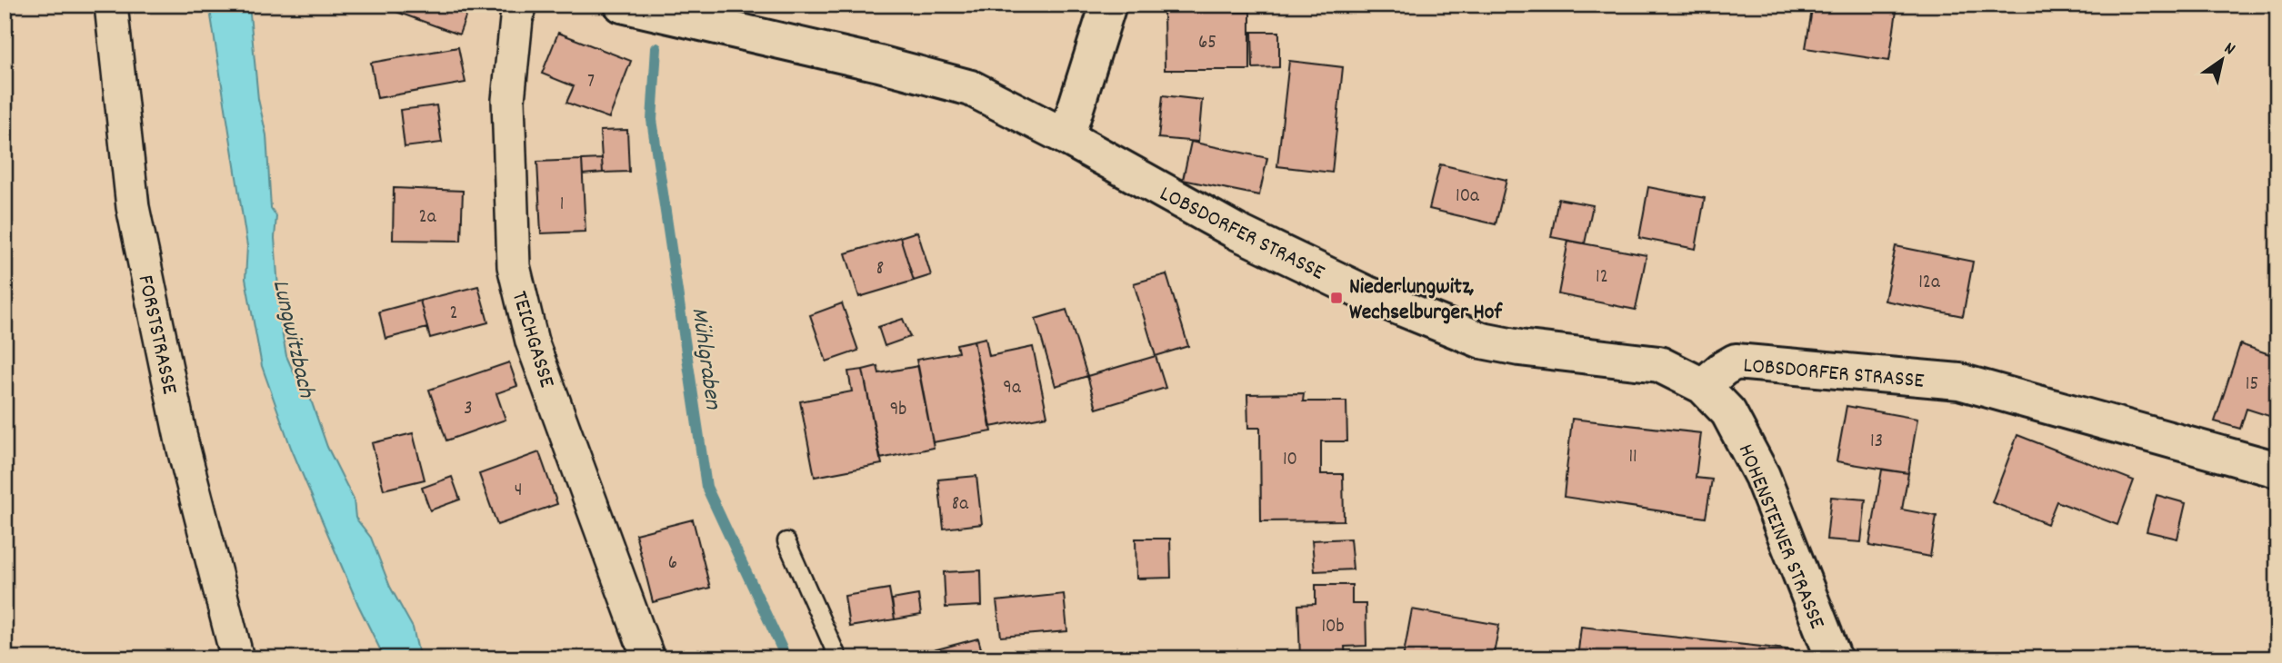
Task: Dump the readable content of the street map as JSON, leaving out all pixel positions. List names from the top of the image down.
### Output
{
  "streets": {
    "main road": ["LOBSDORFER STRASSE", "HOHENSTEINER STRASSE"],
    "street": ["FORSTSTRASSE", "TEICHGASSE"]
  },
  "crossings": [
    ["LOBSDORFER STRASSE", "HOHENSTEINER STRASSE"]
  ],
  "water": ["Lungwitzbach", "Mühlgraben"],
  "places": {
    "transit": ["Niederlungwitz, Wechselburger Hof"]
  },
  "house_numbers": [
    "65",
    "7",
    "10a",
    "1",
    "2a",
    "8",
    "12",
    "12a",
    "2",
    "15",
    "9a",
    "3",
    "9b",
    "13",
    "11",
    "10",
    "4",
    "8a",
    "6",
    "10b"
  ],
  "north": "top right"
}
